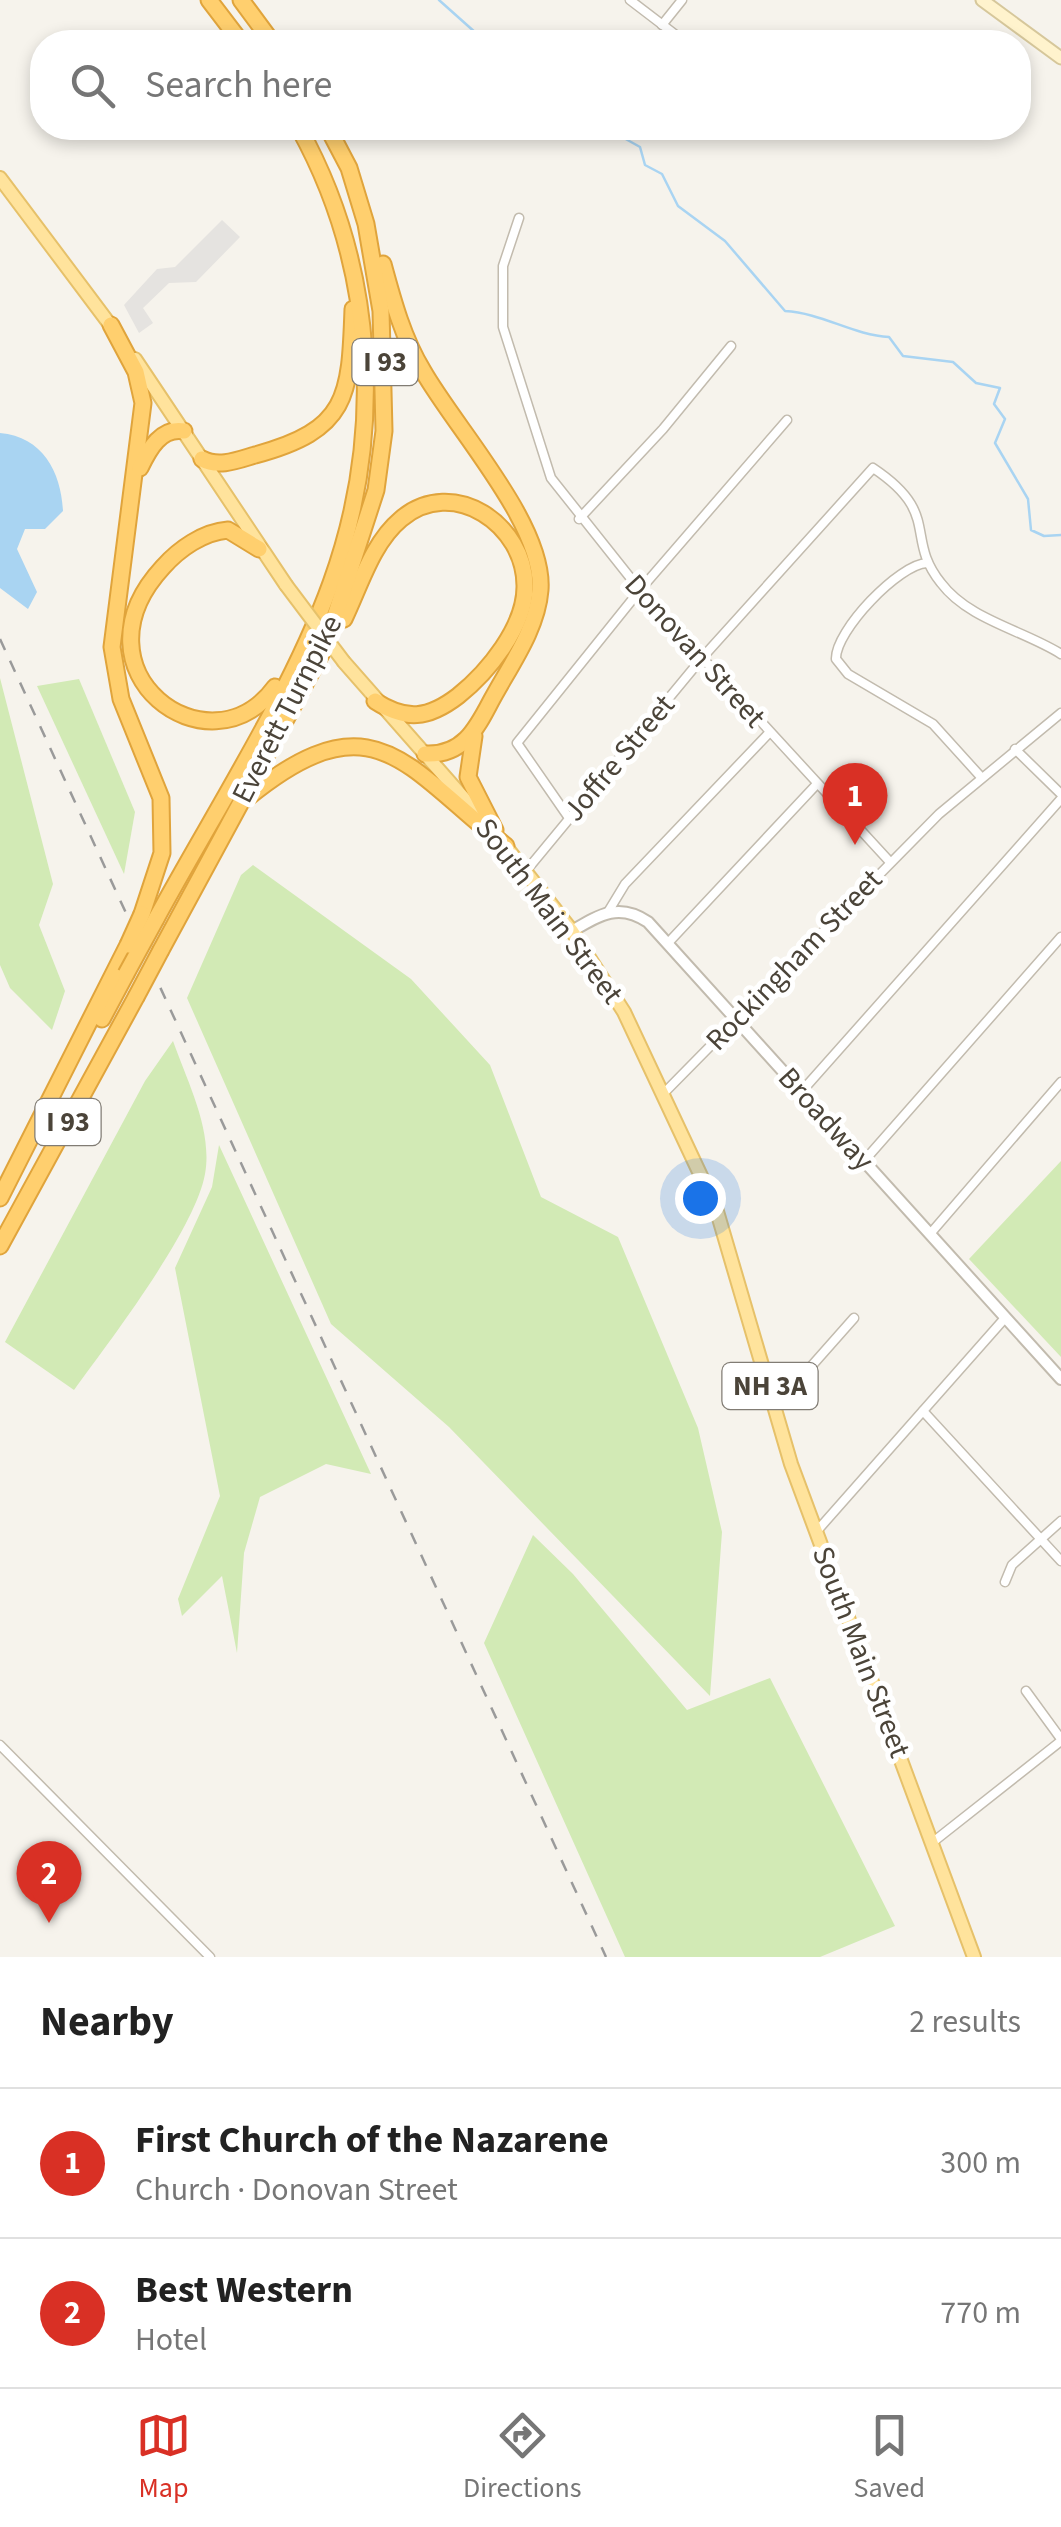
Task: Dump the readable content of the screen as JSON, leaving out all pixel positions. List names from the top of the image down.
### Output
{
  "streets": {
    "highway": ["I 93", "Everett Turnpike"],
    "main road": ["South Main Street", "NH 3A"],
    "street": [
      "Donovan Street",
      "Joffre Street",
      "Rockingham Street",
      "Broadway"
    ]
  },
  "crossings": [
    ["Donovan Street", "Joffre Street"],
    ["Donovan Street", "Rockingham Street"],
    ["Joffre Street", "South Main Street"],
    ["South Main Street", "Rockingham Street"],
    ["Rockingham Street", "Broadway"]
  ],
  "page": {
    "search": "Search here",
    "pins": ["1", "2"],
    "heading": ["Nearby", "2 results"],
    "list": [
      {
        "mark": "1",
        "name": "First Church of the Nazarene",
        "note": "Church · Donovan Street",
        "value": "300 m"
      },
      {
        "mark": "2",
        "name": "Best Western",
        "note": "Hotel",
        "value": "770 m"
      }
    ],
    "nav": ["Map", "Directions", "Saved"]
  }
}
